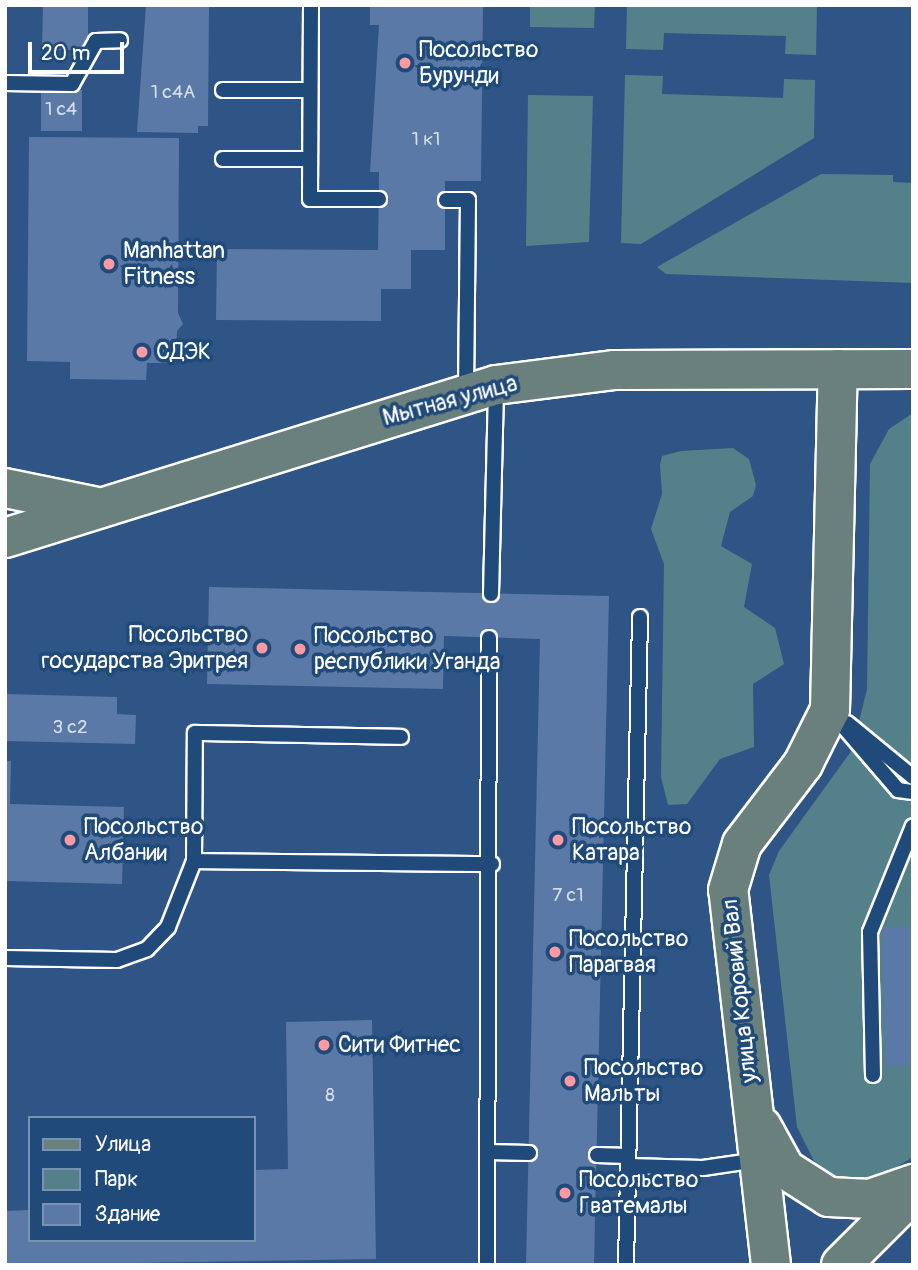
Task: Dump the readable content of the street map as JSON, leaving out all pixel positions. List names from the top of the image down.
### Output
{
  "streets": {
    "main road": ["Мытная улица", "улица Коровий Вал"]
  },
  "crossings": [
    ["Мытная улица", "улица Коровий Вал"]
  ],
  "places": [
    "Посольство Бурунди",
    "Manhattan Fitness",
    "СДЭК",
    "Посольство государства Эритрея",
    "Посольство республики Уганда",
    "Посольство Албании",
    "Посольство Катара",
    "Посольство Парагвая",
    "Сити Фитнес",
    "Посольство Мальты",
    "Посольство Гватемалы"
  ],
  "house_numbers": [
    "1 с4А",
    "1 c4",
    "1 к1",
    "3 с2",
    "7 с1",
    "8"
  ],
  "legend": ["Улица", "Парк", "Здание"],
  "scale_bar": "20 m"
}
